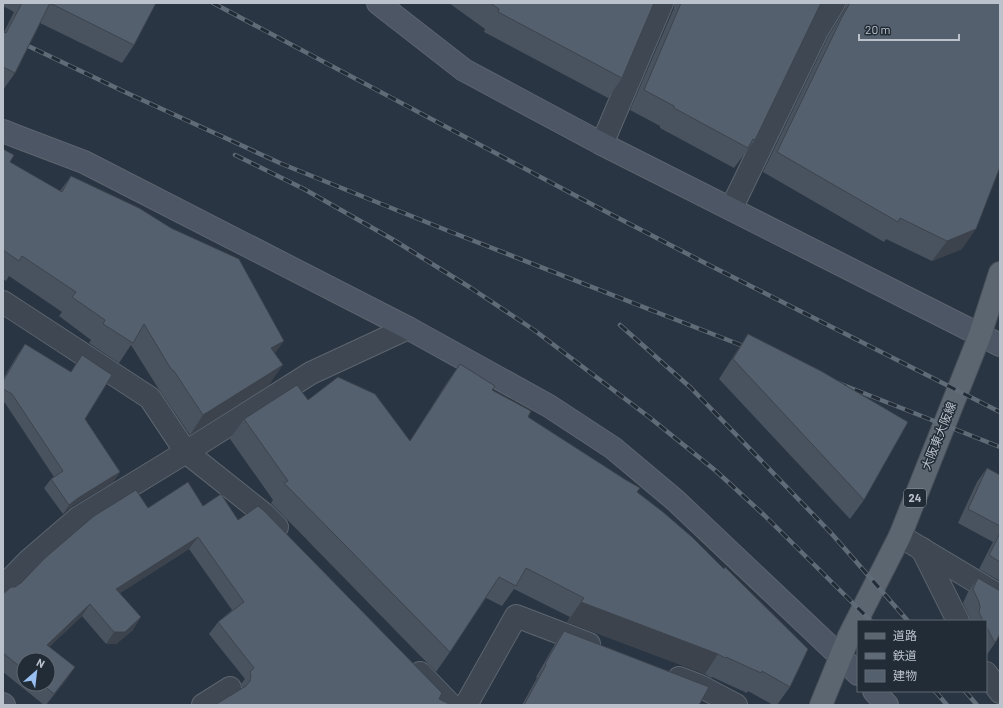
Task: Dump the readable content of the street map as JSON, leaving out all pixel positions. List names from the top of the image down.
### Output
{
  "streets": {
    "main road": ["大阪東大阪線", "24"]
  },
  "legend": ["道路", "鉄道", "建物"],
  "scale_bar": "20 m",
  "north": "top right"
}
